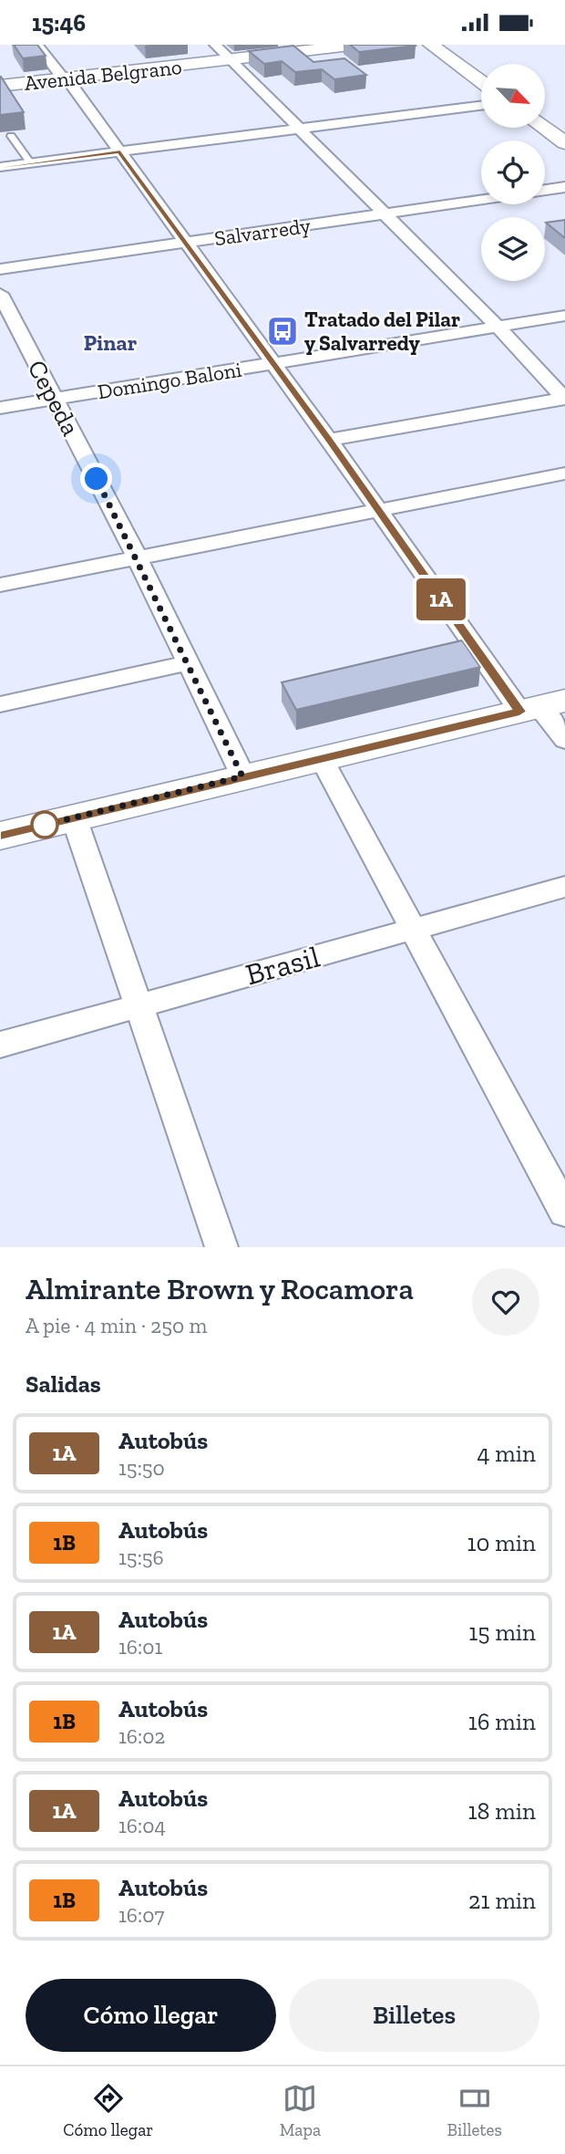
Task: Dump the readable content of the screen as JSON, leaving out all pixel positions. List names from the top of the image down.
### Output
{
  "streets": {
    "main road": ["Avenida Belgrano"],
    "street": [
      "Salvarredy",
      "Domingo Baloni",
      "Cepeda",
      "Brasil"
    ]
  },
  "crossings": [
    ["Domingo Baloni", "Cepeda"]
  ],
  "districts": ["Pinar"],
  "places": {
    "bus stop": ["Tratado del Pilar y Salvarredy"]
  },
  "lines": ["bus line 1A"],
  "north": "bottom right",
  "page": {
    "status": "15:46",
    "on_map": "1A",
    "heading": [
      ["Almirante Brown y Rocamora", "A pie · 4 min · 250 m"],
      "Salidas"
    ],
    "list": [
      {
        "mark": "1A",
        "name": "Autobús",
        "note": "15:50",
        "value": "4 min"
      },
      {
        "mark": "1B",
        "name": "Autobús",
        "note": "15:56",
        "value": "10 min"
      },
      {
        "mark": "1A",
        "name": "Autobús",
        "note": "16:01",
        "value": "15 min"
      },
      {
        "mark": "1B",
        "name": "Autobús",
        "note": "16:02",
        "value": "16 min"
      },
      {
        "mark": "1A",
        "name": "Autobús",
        "note": "16:04",
        "value": "18 min"
      },
      {
        "mark": "1B",
        "name": "Autobús",
        "note": "16:07",
        "value": "21 min"
      }
    ],
    "buttons": ["Cómo llegar", "Billetes"],
    "tabs": ["Cómo llegar", "Mapa", "Billetes"]
  }
}
